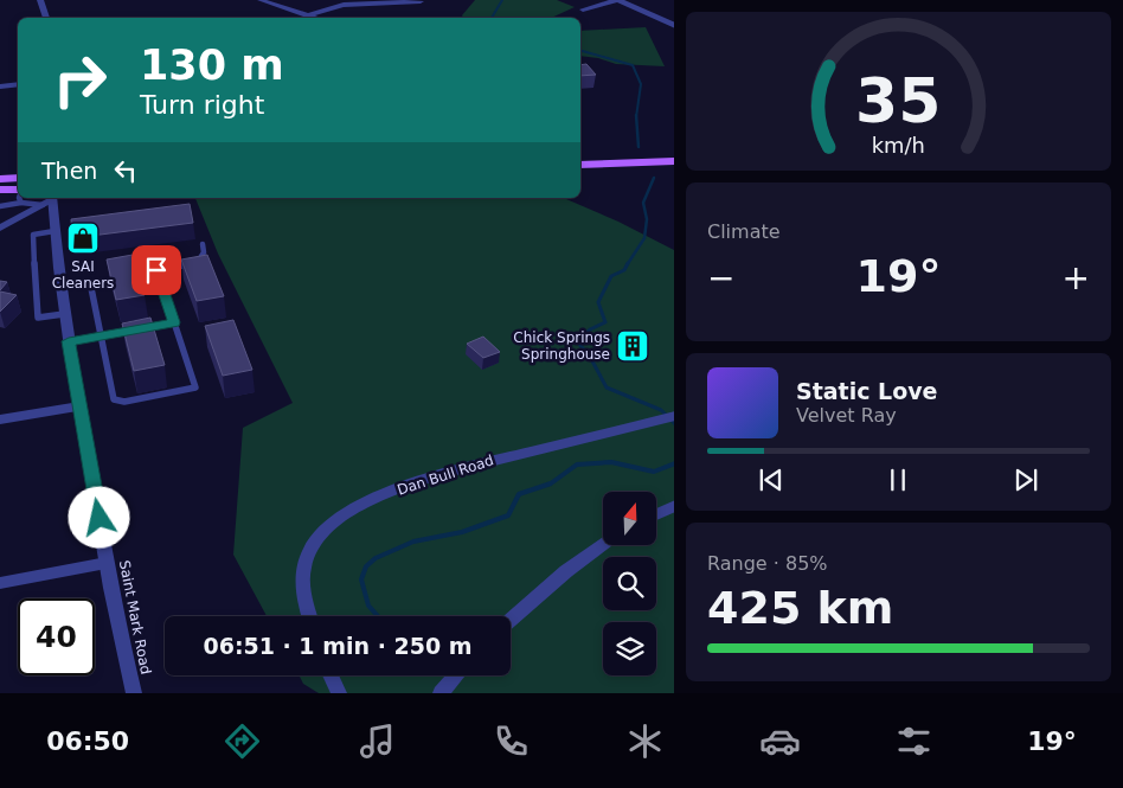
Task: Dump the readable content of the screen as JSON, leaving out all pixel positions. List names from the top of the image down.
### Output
{
  "streets": {
    "street": ["Dan Bull Road", "Saint Mark Road"]
  },
  "places": {
    "shop": ["SAI Cleaners"],
    "building": ["Chick Springs Springhouse"]
  },
  "north": "top",
  "page": {
    "turn": ["130 m", "Turn right"],
    "then": "Then",
    "tile": [
      "Climate",
      ["Range · 85%", "425 km"]
    ],
    "heat": ["−", "19°", "+"],
    "song": ["Static Love", "Velvet Ray"],
    "limit": "40",
    "trip": "06:51 · 1 min · 250 m",
    "tabs": ["06:50", "19°"],
    "gauge": ["35", "km/h"]
  }
}
